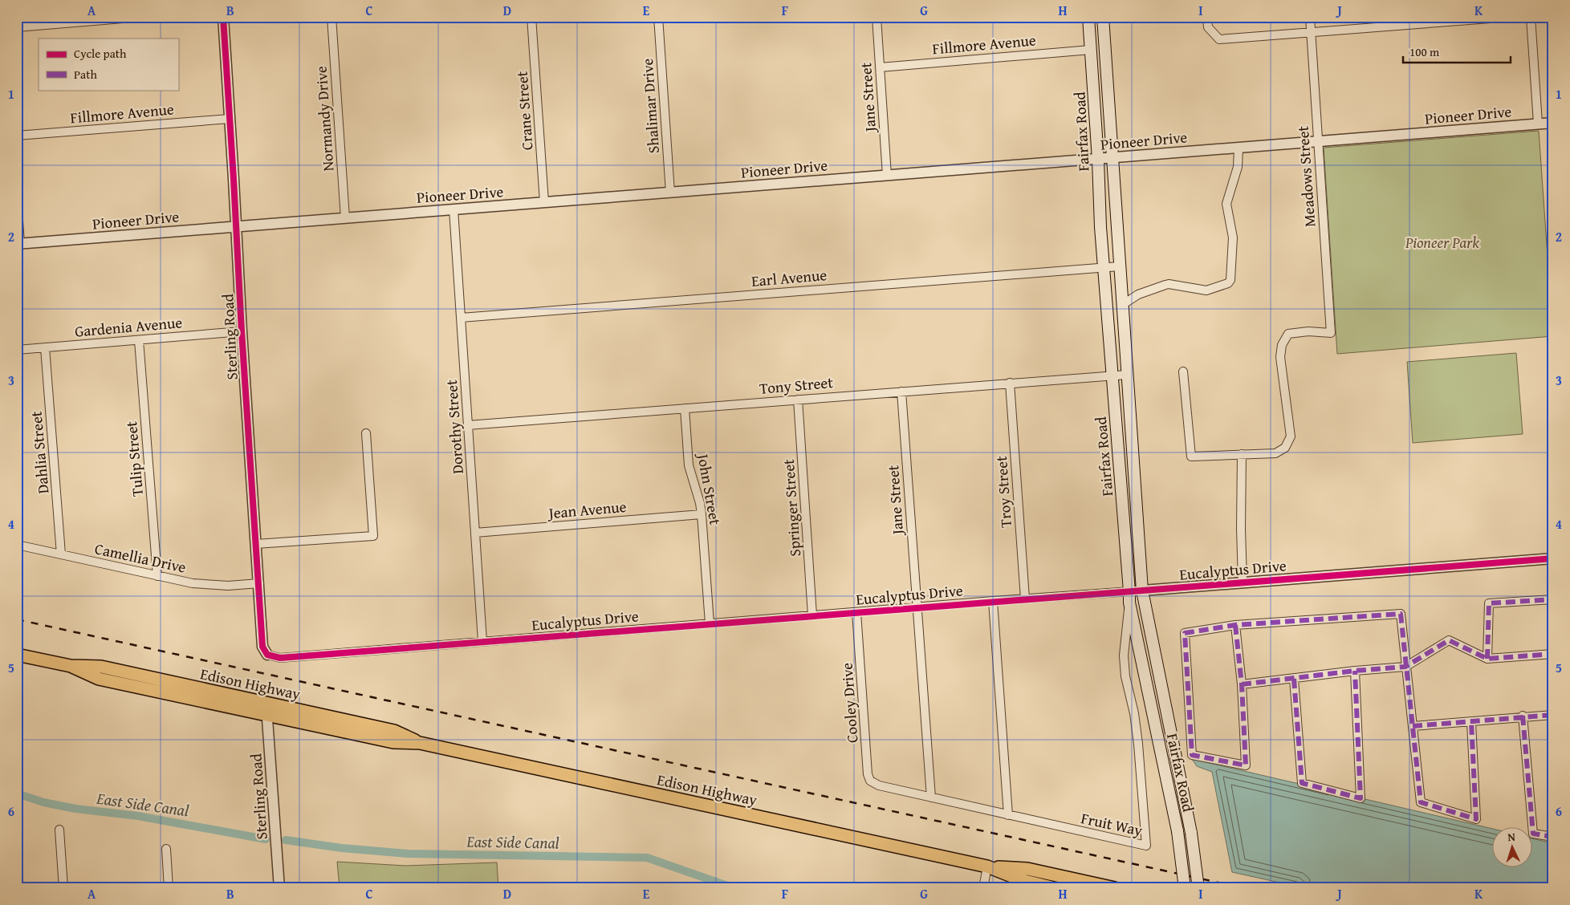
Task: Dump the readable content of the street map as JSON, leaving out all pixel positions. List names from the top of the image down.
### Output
{
  "streets": {
    "main road": ["Fairfax Road", "Edison Highway"],
    "street": [
      "Fillmore Avenue",
      "Jane Street",
      "Shalimar Drive",
      "Crane Street",
      "Pioneer Drive",
      "Normandy Drive",
      "Meadows Street",
      "Earl Avenue",
      "Gardenia Avenue",
      "Sterling Road",
      "Tony Street",
      "Dorothy Street",
      "Dahlia Street",
      "Tulip Street",
      "John Street",
      "Troy Street",
      "Springer Street",
      "Jean Avenue",
      "Camellia Drive",
      "Eucalyptus Drive",
      "Cooley Drive",
      "Fruit Way"
    ]
  },
  "crossings": [
    ["Fillmore Avenue", "Jane Street"],
    ["Fillmore Avenue", "Fairfax Road"],
    ["Fillmore Avenue", "Sterling Road"],
    ["Jane Street", "Pioneer Drive"],
    ["Jane Street", "Tony Street"],
    ["Jane Street", "Eucalyptus Drive"],
    ["Jane Street", "Fruit Way"],
    ["Shalimar Drive", "Pioneer Drive"],
    ["Crane Street", "Pioneer Drive"],
    ["Pioneer Drive", "Normandy Drive"],
    ["Pioneer Drive", "Fairfax Road"],
    ["Pioneer Drive", "Meadows Street"],
    ["Pioneer Drive", "Sterling Road"],
    ["Pioneer Drive", "Dorothy Street"],
    ["Fairfax Road", "Earl Avenue"],
    ["Fairfax Road", "Tony Street"],
    ["Fairfax Road", "Eucalyptus Drive"],
    ["Fairfax Road", "Fruit Way"],
    ["Earl Avenue", "Dorothy Street"],
    ["Gardenia Avenue", "Sterling Road"],
    ["Gardenia Avenue", "Dahlia Street"],
    ["Gardenia Avenue", "Tulip Street"],
    ["Sterling Road", "Camellia Drive"],
    ["Sterling Road", "Eucalyptus Drive"],
    ["Sterling Road", "Edison Highway"],
    ["Tony Street", "Dorothy Street"],
    ["Tony Street", "John Street"],
    ["Tony Street", "Troy Street"],
    ["Tony Street", "Springer Street"],
    ["Dorothy Street", "Jean Avenue"],
    ["Dorothy Street", "Eucalyptus Drive"],
    ["Dahlia Street", "Camellia Drive"],
    ["Tulip Street", "Camellia Drive"],
    ["John Street", "Jean Avenue"],
    ["John Street", "Eucalyptus Drive"],
    ["Troy Street", "Eucalyptus Drive"],
    ["Springer Street", "Eucalyptus Drive"],
    ["Eucalyptus Drive", "Cooley Drive"],
    ["Eucalyptus Drive", "Fruit Way"],
    ["Cooley Drive", "Fruit Way"]
  ],
  "water": ["East Side Canal"],
  "parks": ["Pioneer Park"],
  "legend": ["Cycle path", "Path"],
  "scale_bar": "100 m",
  "north": "top",
  "grid": {
    "columns": [
      "A",
      "B",
      "C",
      "D",
      "E",
      "F",
      "G",
      "H",
      "I",
      "J",
      "K"
    ],
    "rows": [
      "1",
      "2",
      "3",
      "4",
      "5",
      "6"
    ]
  }
}
